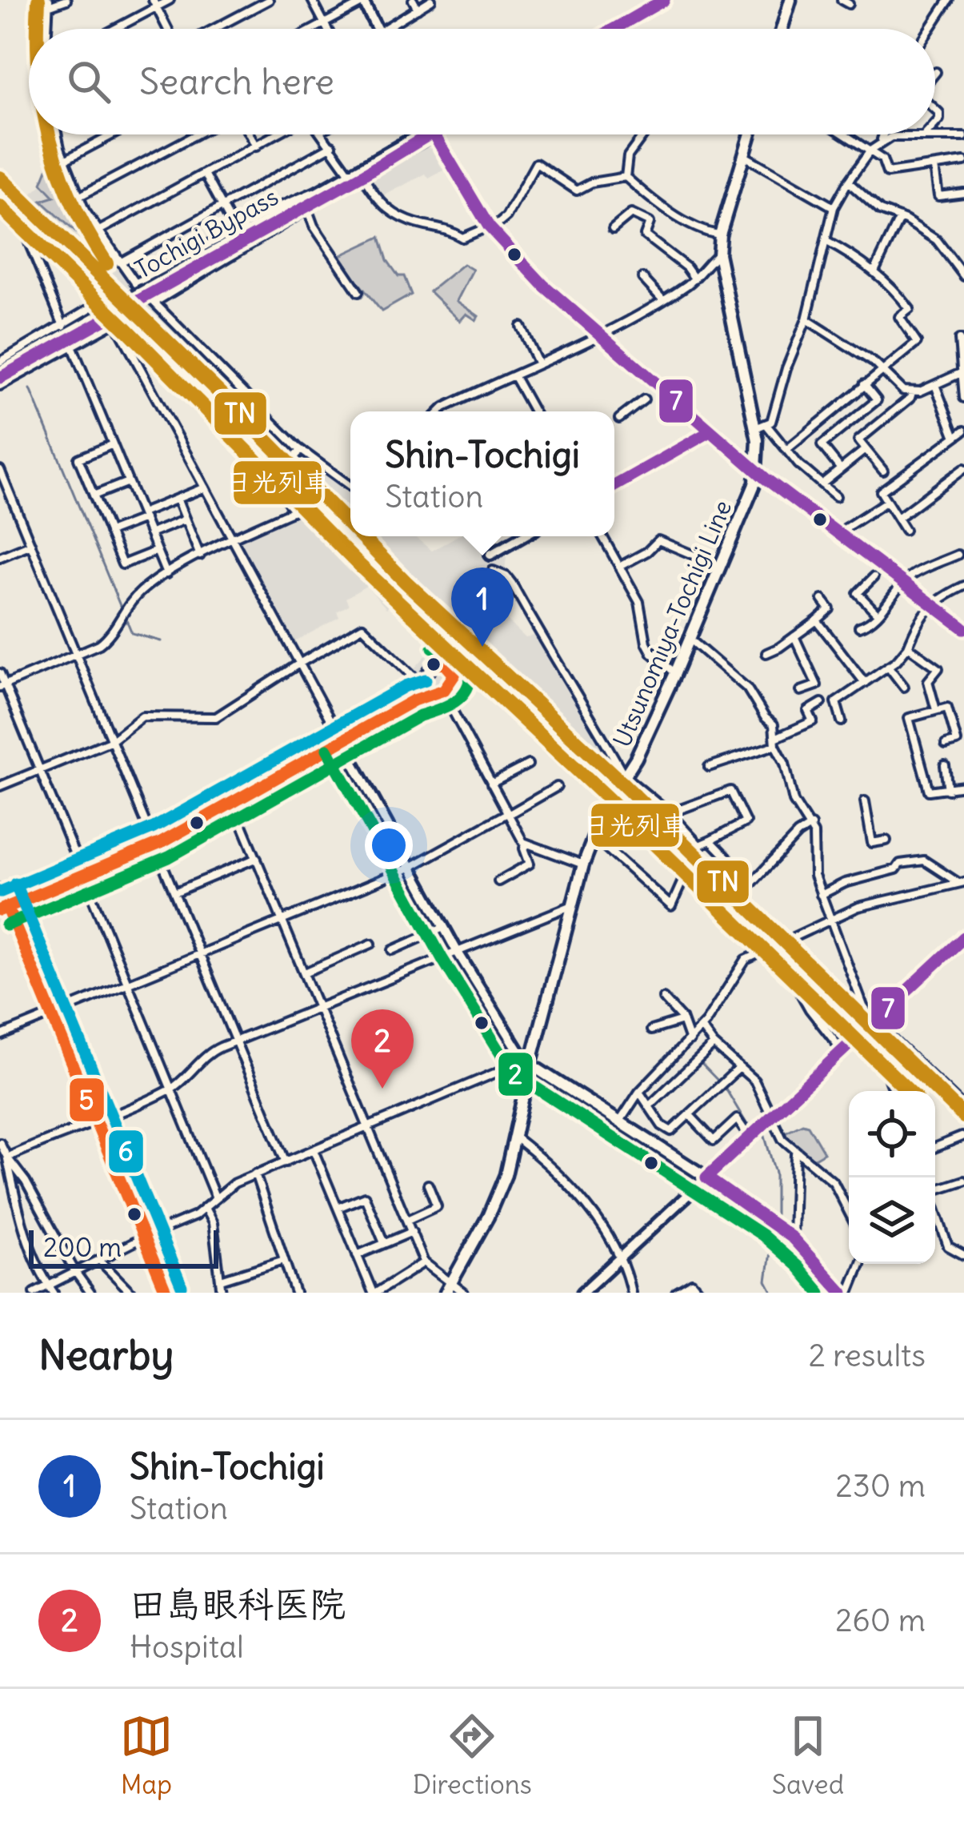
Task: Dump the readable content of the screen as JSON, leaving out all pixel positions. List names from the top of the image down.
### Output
{
  "streets": {
    "main road": ["Utsunomiya-Tochigi Line"],
    "street": ["Tochigi Bypass"]
  },
  "lines": [
    "transit line TN",
    "transit line 7",
    "transit line 日光列車",
    "transit line 2",
    "transit line 5",
    "transit line 6"
  ],
  "scale_bar": "200 m",
  "page": {
    "search": "Search here",
    "popup": ["Shin-Tochigi", "Station"],
    "pins": ["1", "2"],
    "scale": "200 m",
    "heading": ["Nearby", "2 results"],
    "list": [
      {
        "mark": "1",
        "name": "Shin-Tochigi",
        "note": "Station",
        "value": "230 m"
      },
      {
        "mark": "2",
        "name": "田島眼科医院",
        "note": "Hospital",
        "value": "260 m"
      }
    ],
    "nav": ["Map", "Directions", "Saved"]
  }
}
